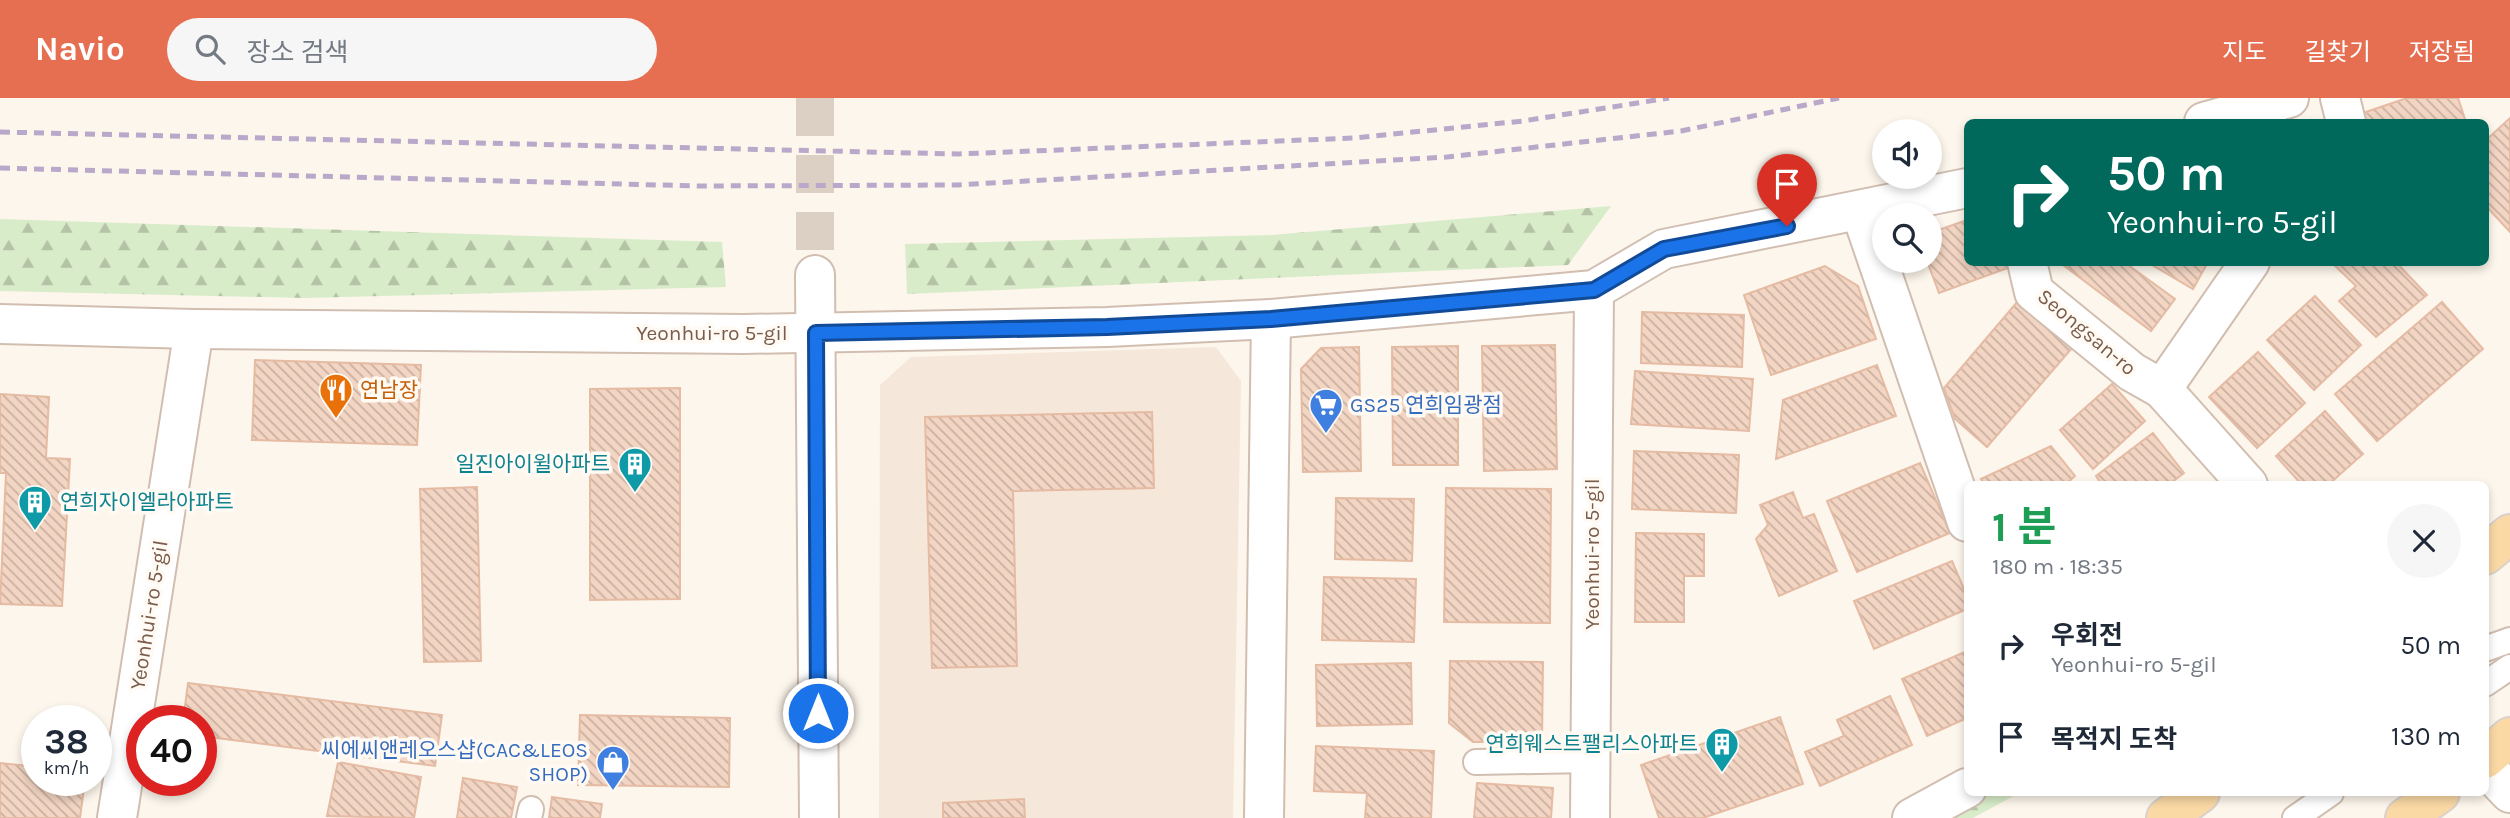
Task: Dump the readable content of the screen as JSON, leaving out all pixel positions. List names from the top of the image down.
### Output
{
  "streets": {
    "street": ["Seongsan-ro", "Yeonhui-ro 5-gil"]
  },
  "places": {
    "restaurant": ["연남장"],
    "supermarket": ["GS25 연희임광점"],
    "building": ["일진아이윌아파트", "연희자이엘라아파트", "연희웨스트팰리스아파트"],
    "shop": ["씨에씨앤레오스샵(CAC&LEOS SHOP)"]
  },
  "page": {
    "header": "Navio",
    "search": "장소 검색",
    "nav": ["지도", "길찾기", "저장됨"],
    "turn": ["50 m", "Yeonhui-ro 5-gil"],
    "heading": ["1 분", "180 m · 18:35"],
    "list": [
      {
        "name": "우회전",
        "note": "Yeonhui-ro 5-gil",
        "value": "50 m"
      },
      {
        "name": "목적지 도착",
        "value": "130 m"
      }
    ],
    "speed": "38 km/h",
    "limit": "40"
  }
}
